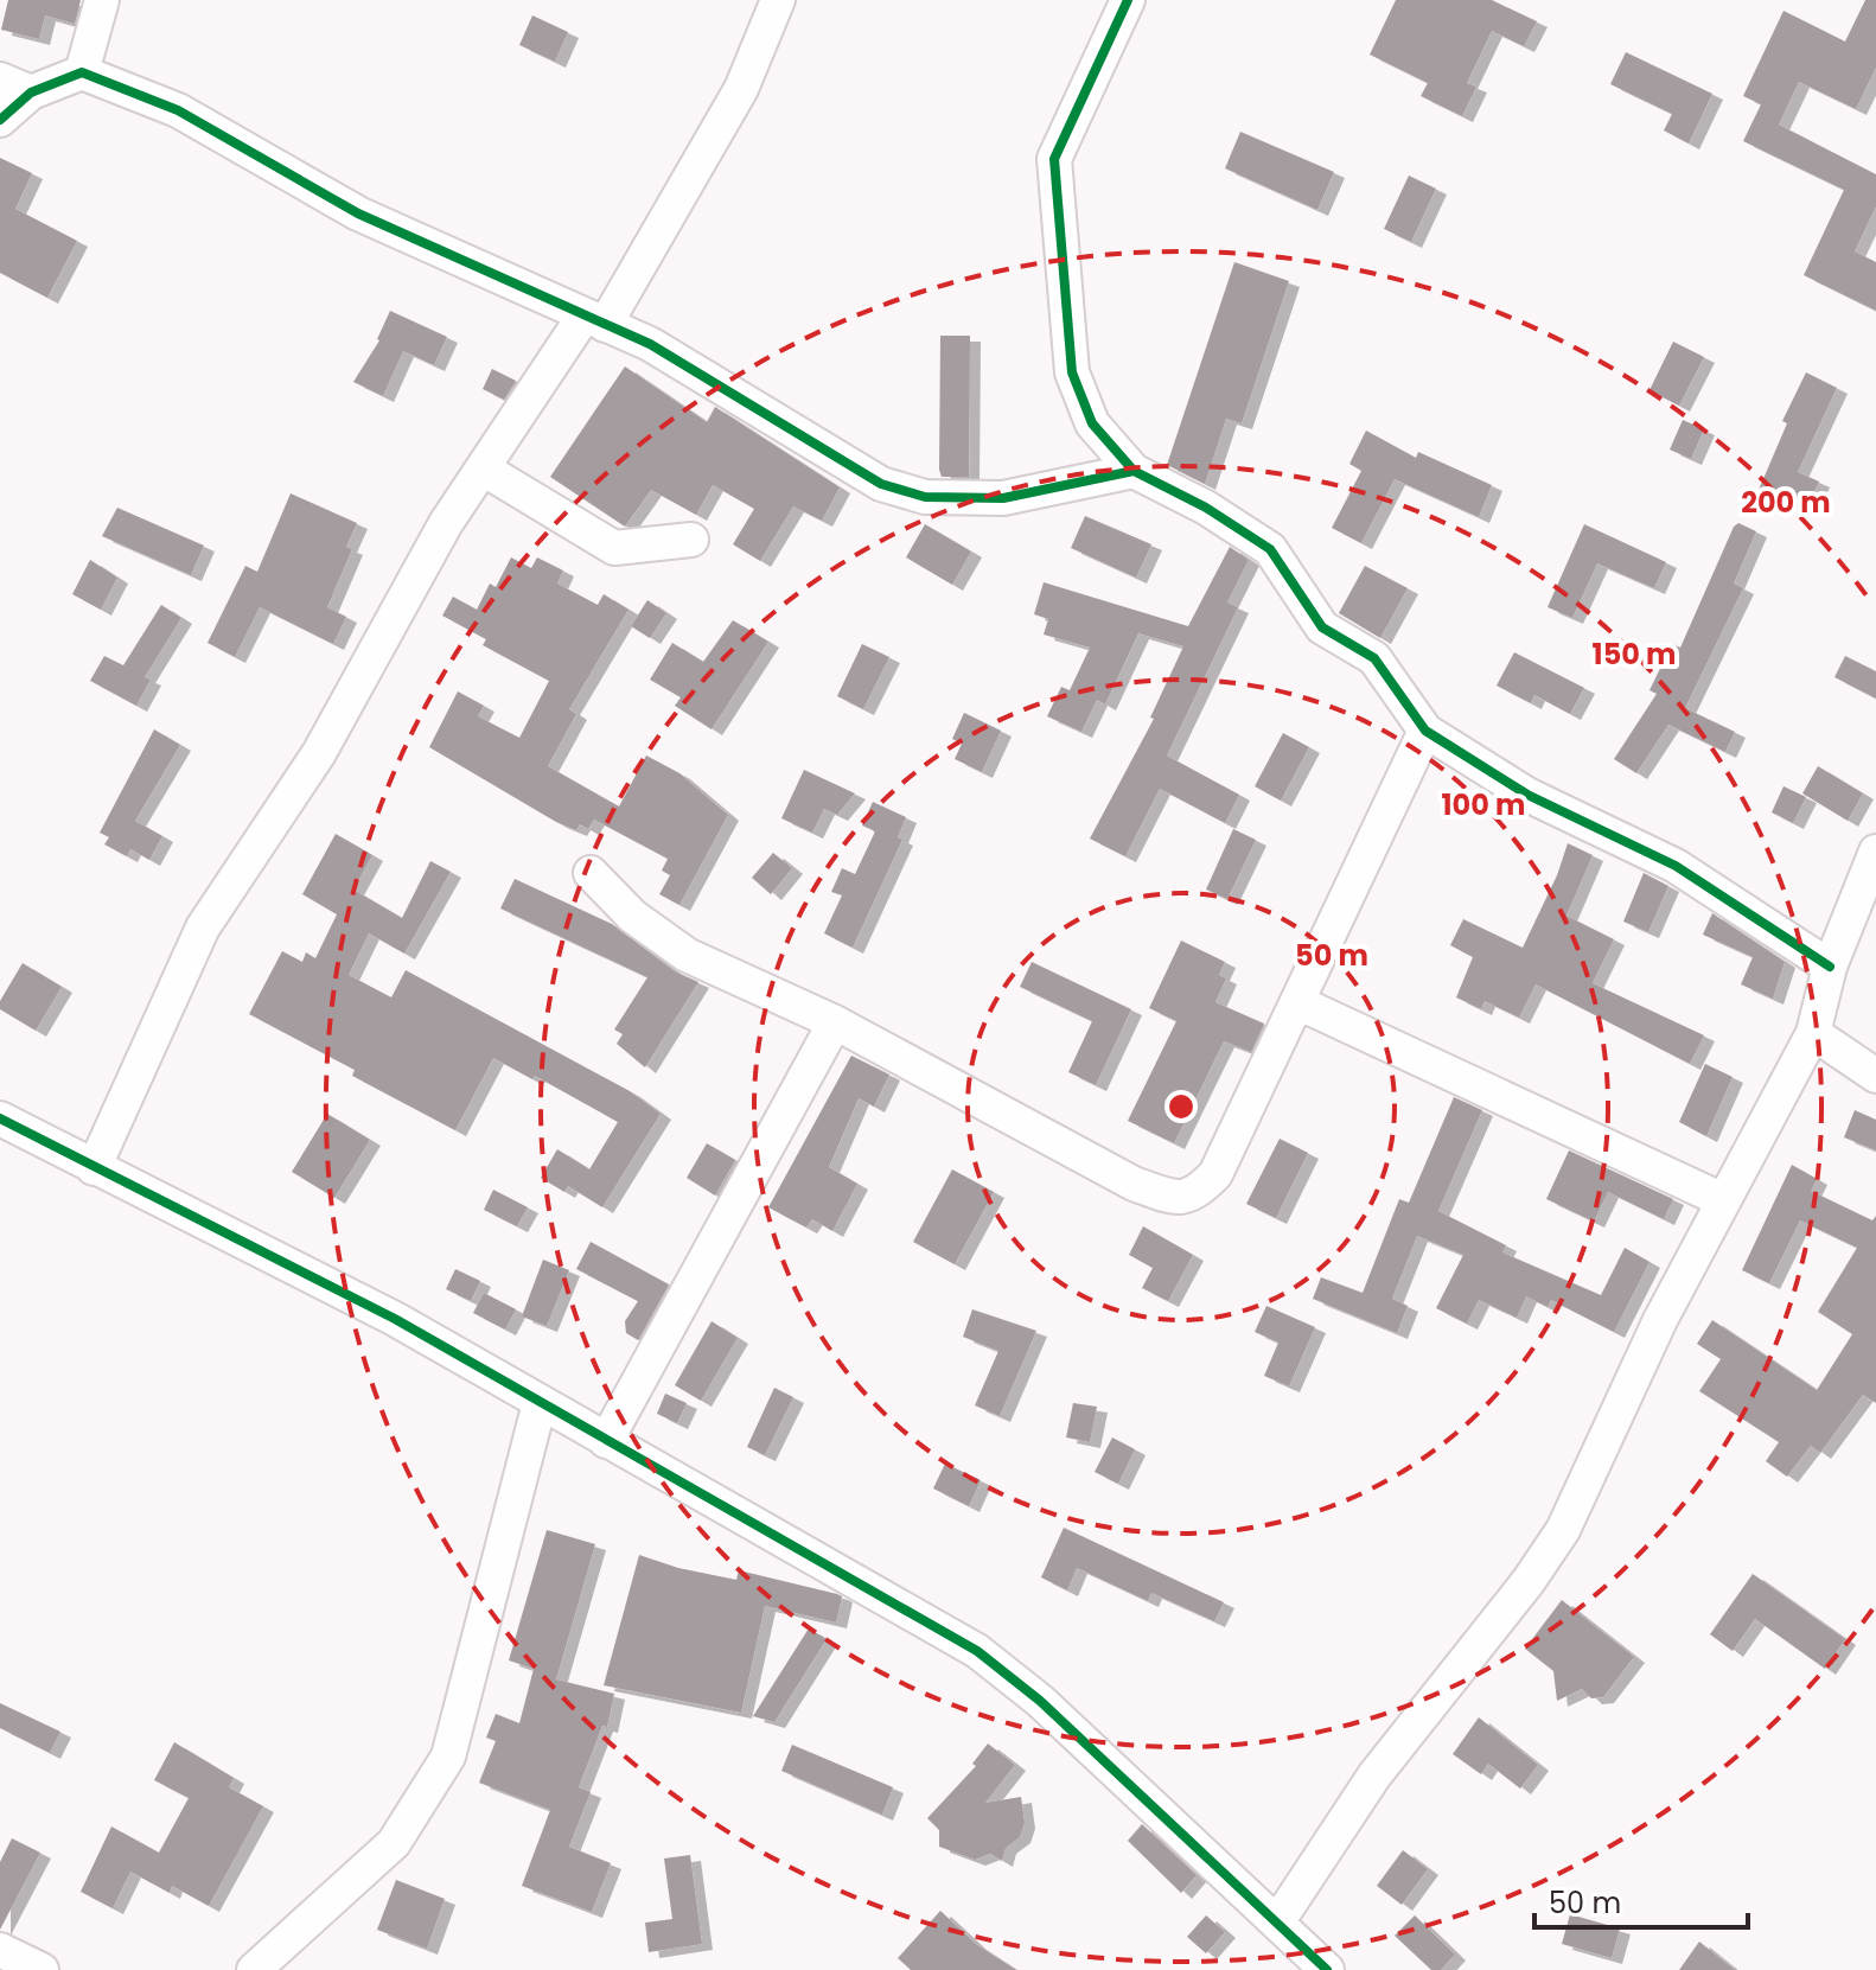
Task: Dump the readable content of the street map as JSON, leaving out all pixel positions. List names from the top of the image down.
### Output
{
  "scale_bar": "50 m",
  "rings": [
    "200 m",
    "150 m",
    "100 m",
    "50 m"
  ]
}
